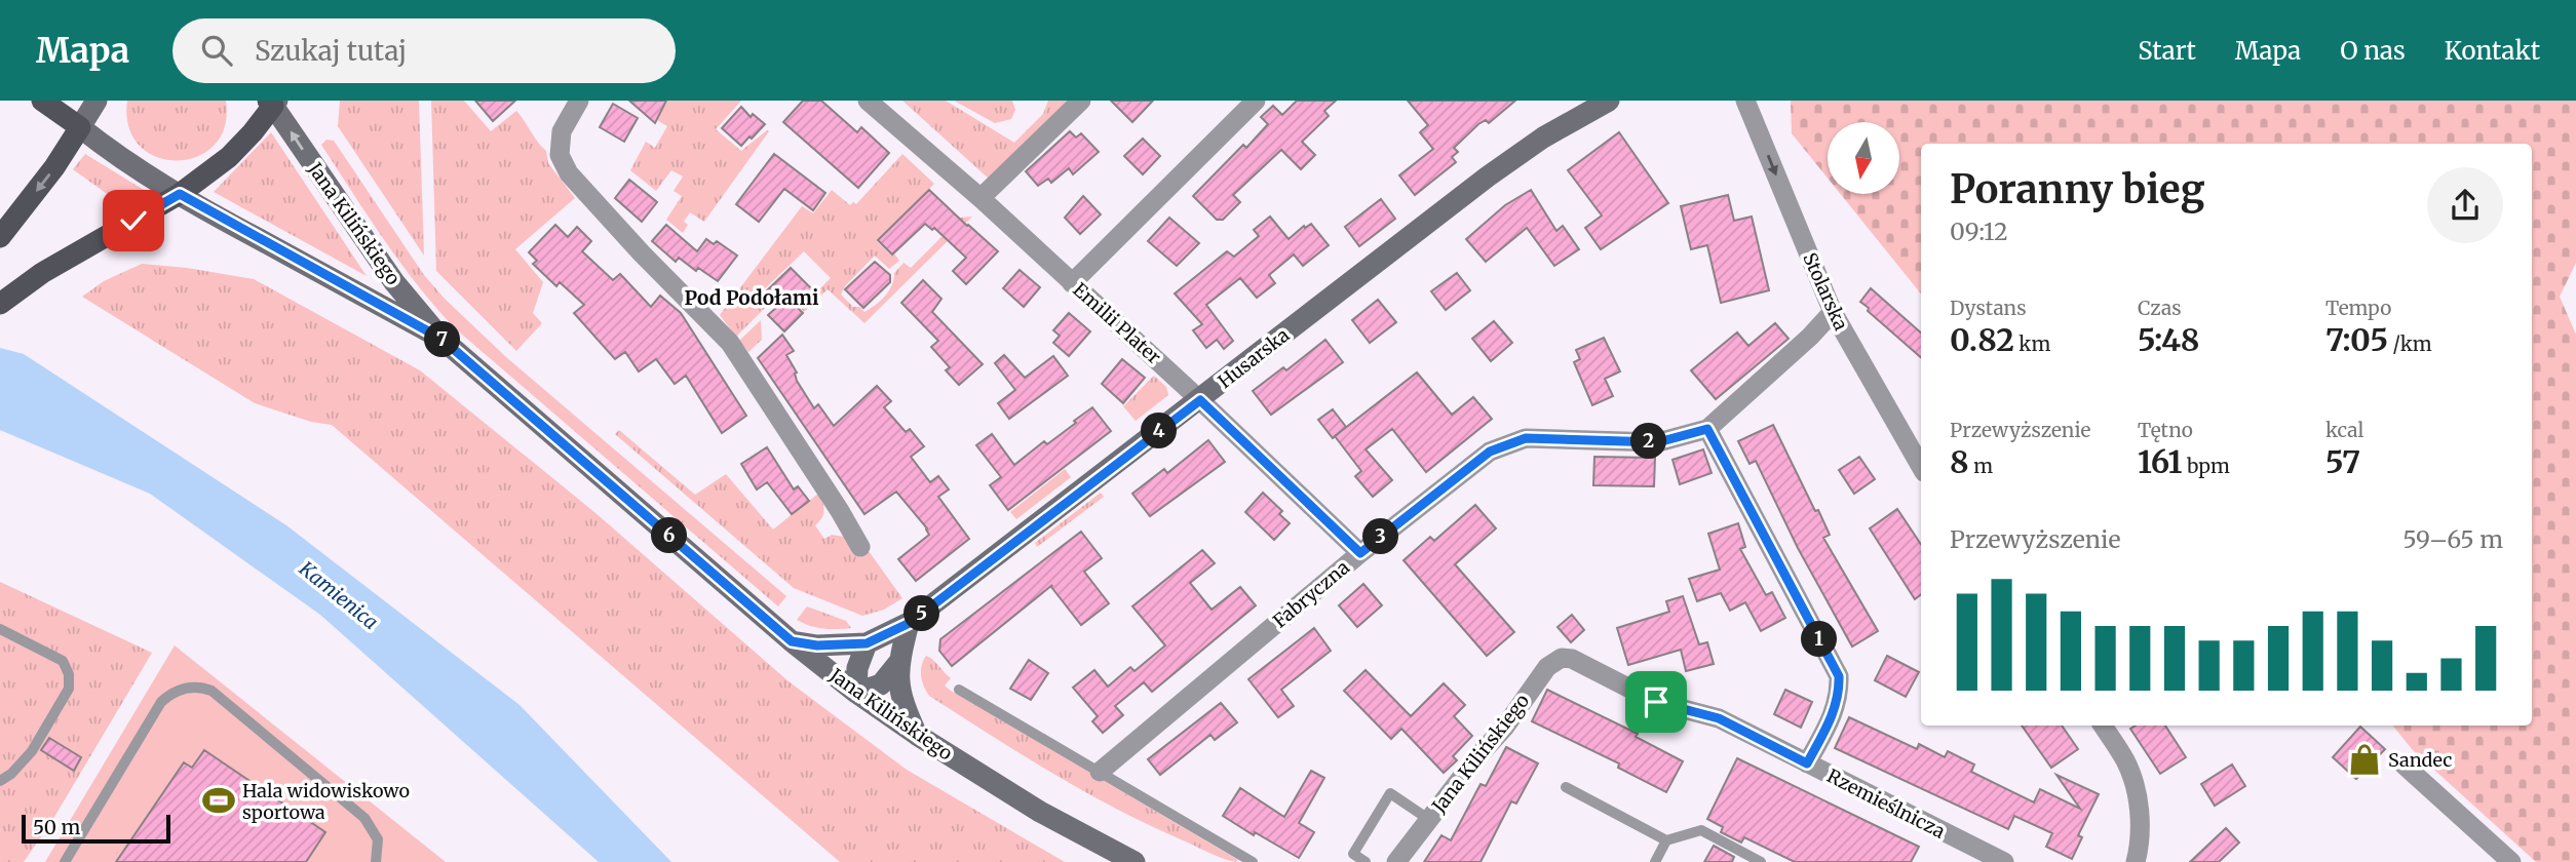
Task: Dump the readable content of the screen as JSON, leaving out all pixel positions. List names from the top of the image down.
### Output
{
  "streets": {
    "main road": ["Jana Kilińskiego", "Husarska"],
    "street": [
      "Stolarska",
      "Emilii Plater",
      "Fabryczna",
      "Rzemieślnicza"
    ]
  },
  "crossings": [
    ["Jana Kilińskiego", "Husarska"],
    ["Jana Kilińskiego", "Rzemieślnicza"],
    ["Stolarska", "Fabryczna"],
    ["Emilii Plater", "Husarska"],
    ["Emilii Plater", "Fabryczna"]
  ],
  "one_way": ["Stolarska"],
  "districts": ["Pod Podołami"],
  "water": ["Kamienica"],
  "places": {
    "shop": ["Sandec"],
    "sports": ["Hala widowiskowo sportowa"]
  },
  "scale_bar": "50 m",
  "north": "bottom",
  "page": {
    "header": "Mapa",
    "search": "Szukaj tutaj",
    "nav": [
      "Start",
      "Mapa",
      "O nas",
      "Kontakt"
    ],
    "heading": ["Poranny bieg", "09:12"],
    "stats": [
      ["Dystans", "0.82 km"],
      ["Czas", "5:48"],
      ["Tempo", "7:05 /km"],
      ["Przewyższenie", "8 m"],
      ["Tętno", "161 bpm"],
      ["kcal", "57"]
    ],
    "pins": [
      "7",
      "4",
      "2",
      "6",
      "3",
      "5",
      "1"
    ],
    "chart": ["Przewyższenie", "59–65 m"],
    "scale": "50 m"
  }
}
